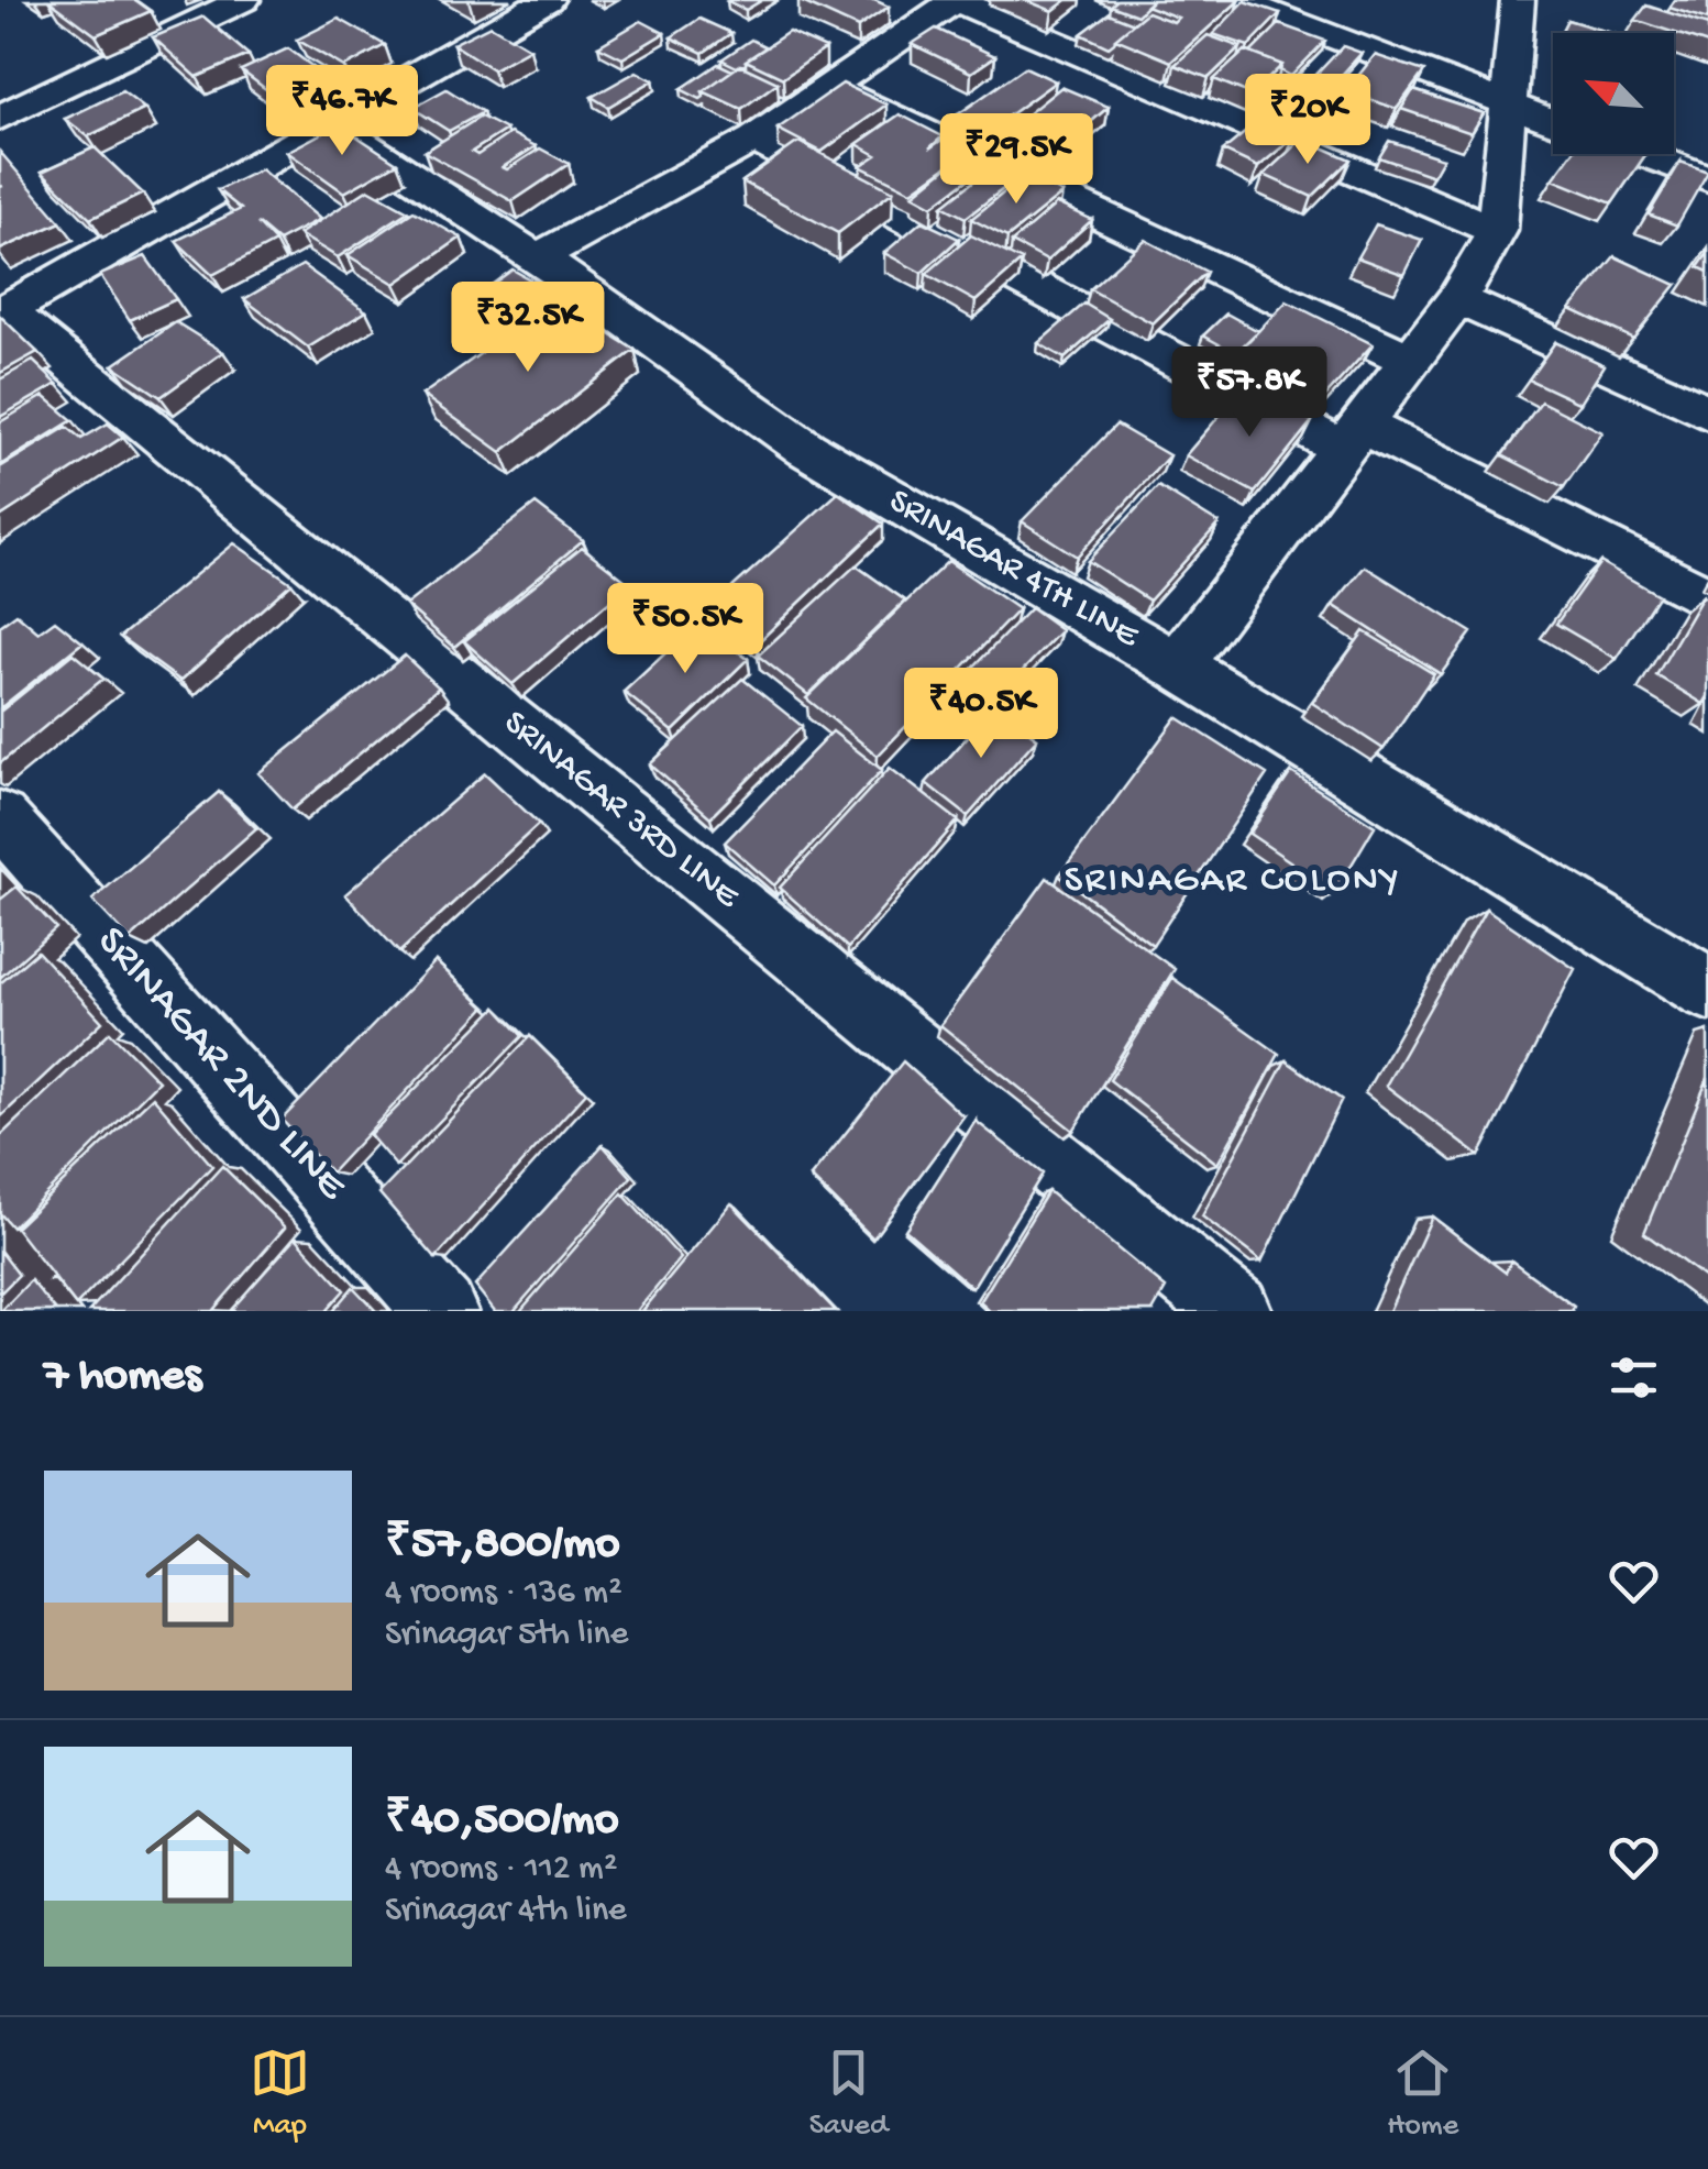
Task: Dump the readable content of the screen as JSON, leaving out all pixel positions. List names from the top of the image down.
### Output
{
  "streets": {
    "street": ["SRINAGAR 4TH LINE", "SRINAGAR 3RD LINE", "SRINAGAR 2ND LINE"]
  },
  "districts": ["SRINAGAR COLONY"],
  "north": "top left",
  "page": {
    "price": [
      "₹46.7K",
      "₹20K",
      "₹29.5K",
      "₹32.5K",
      "₹57.8K",
      "₹50.5K",
      "₹40.5K"
    ],
    "heading": "7 homes",
    "list": [
      {
        "name": "₹57,800/mo",
        "note": "4 rooms · 136 m² · Srinagar 5th line"
      },
      {
        "name": "₹40,500/mo",
        "note": "4 rooms · 112 m² · Srinagar 4th line"
      }
    ],
    "tabs": ["Map", "Saved", "Home"]
  }
}
